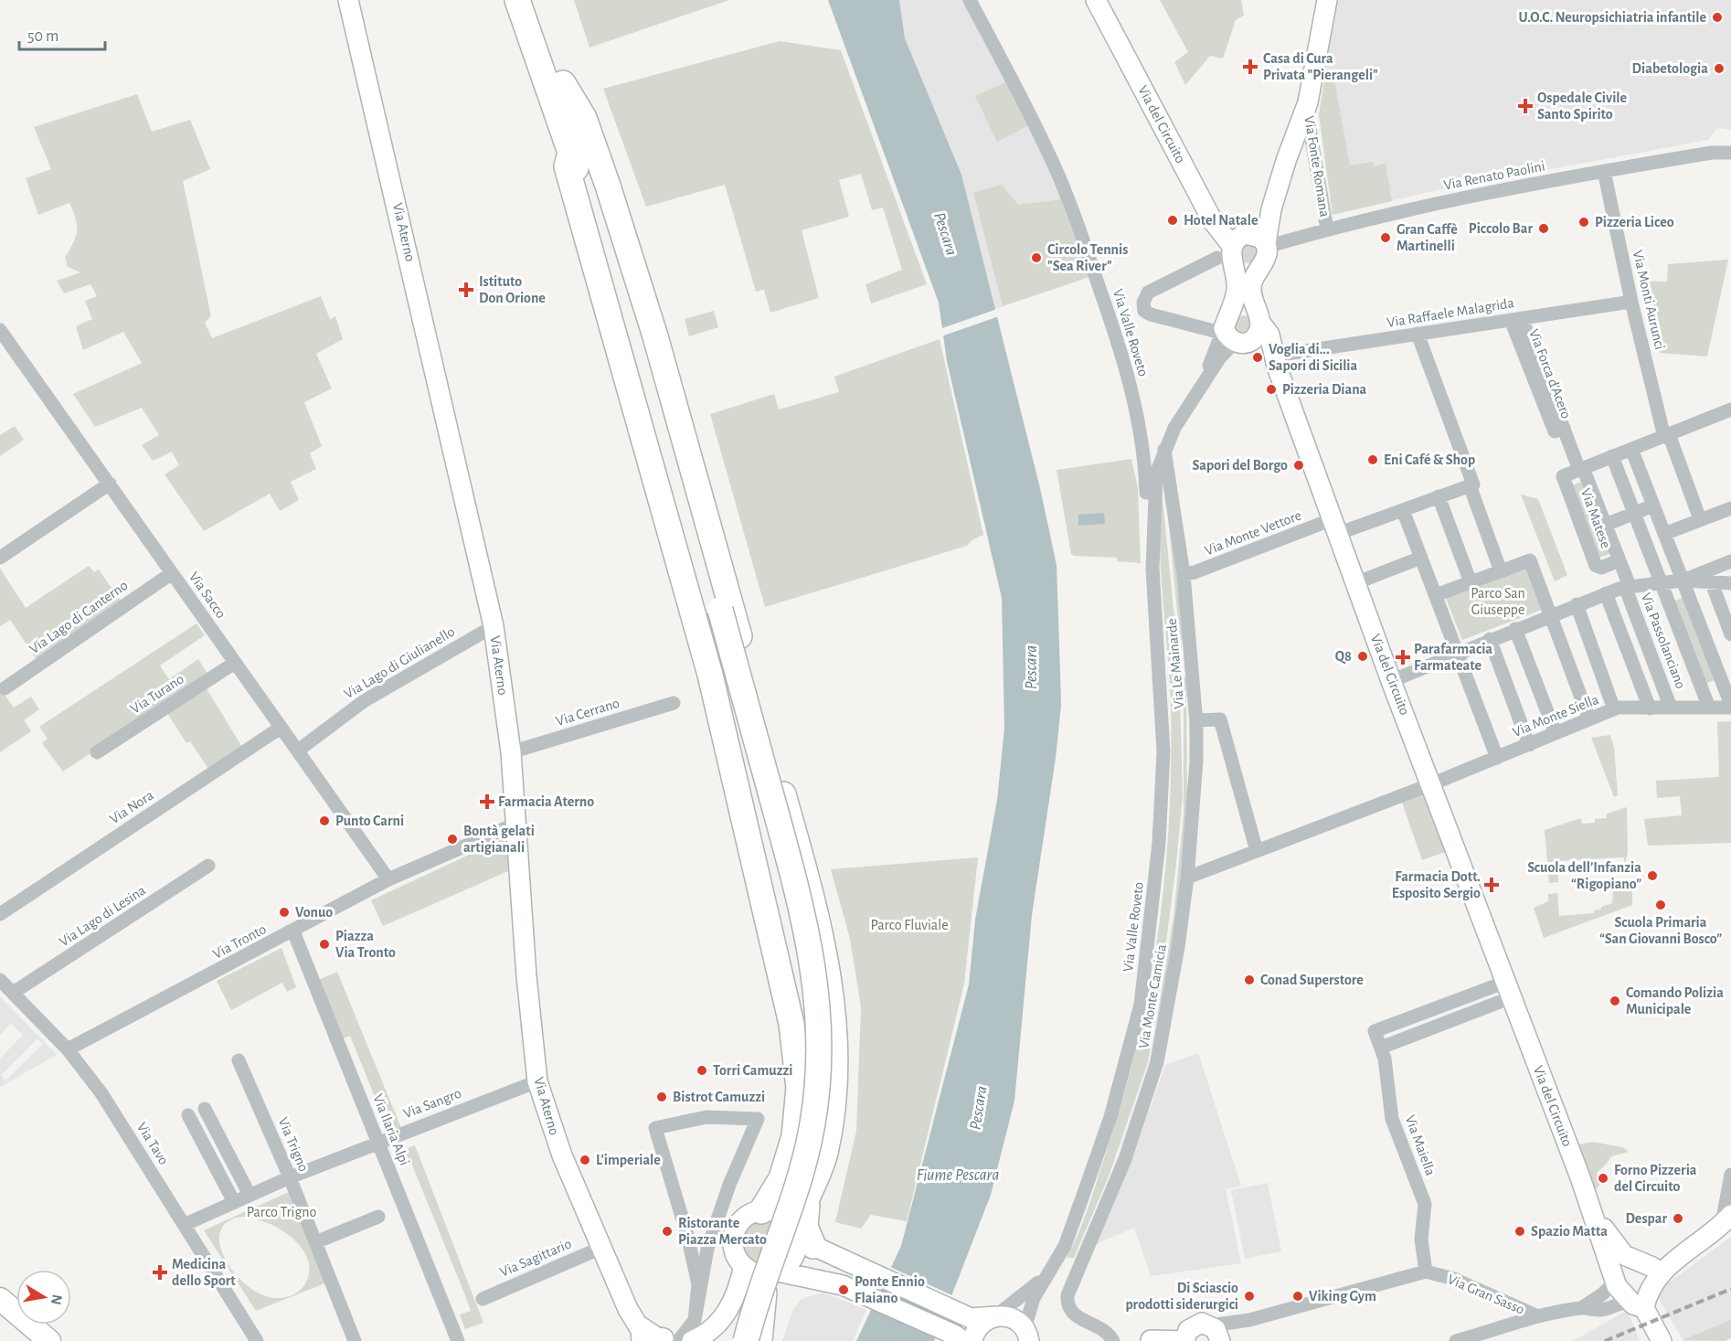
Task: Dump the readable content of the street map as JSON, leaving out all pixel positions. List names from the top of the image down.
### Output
{
  "streets": {
    "street": [
      "Via del Circuito",
      "Via Fonte Romana",
      "Via Renato Paolini",
      "Via Aterno",
      "Via Monti Aurunci",
      "Via Raffaele Malagrida",
      "Via Valle Roveto",
      "Via Forca d'Acero",
      "Via Matese",
      "Via Monte Vettore",
      "Via Sacco",
      "Via Lago di Canterno",
      "Via Passolanciano",
      "Via Lago di Giulianello",
      "Via Le Mainarde",
      "Via Turano",
      "Via Cerrano",
      "Via Monte Siella",
      "Via Nora",
      "Via Lago di Lesina",
      "Via Tronto",
      "Via Monte Camicia",
      "Via Sangro",
      "Via Ilaria Alpi",
      "Via Tavo",
      "Via Trigno",
      "Via Maiella",
      "Via Sagittario",
      "Via Gran Sasso"
    ]
  },
  "crossings": [
    ["Via del Circuito", "Via Fonte Romana"],
    ["Via del Circuito", "Via Raffaele Malagrida"],
    ["Via del Circuito", "Via Monte Vettore"],
    ["Via del Circuito", "Via Passolanciano"],
    ["Via del Circuito", "Via Monte Siella"],
    ["Via del Circuito", "Via Maiella"],
    ["Via Fonte Romana", "Via Renato Paolini"],
    ["Via Renato Paolini", "Via Monti Aurunci"],
    ["Via Aterno", "Via Lago di Giulianello"],
    ["Via Aterno", "Via Cerrano"],
    ["Via Aterno", "Via Tronto"],
    ["Via Aterno", "Via Sangro"],
    ["Via Aterno", "Via Sagittario"],
    ["Via Monti Aurunci", "Via Raffaele Malagrida"],
    ["Via Monti Aurunci", "Via Matese"],
    ["Via Raffaele Malagrida", "Via Forca d'Acero"],
    ["Via Valle Roveto", "Via Le Mainarde"],
    ["Via Forca d'Acero", "Via Matese"],
    ["Via Matese", "Via Passolanciano"],
    ["Via Monte Vettore", "Via Le Mainarde"],
    ["Via Sacco", "Via Lago di Canterno"],
    ["Via Sacco", "Via Lago di Giulianello"],
    ["Via Sacco", "Via Turano"],
    ["Via Sacco", "Via Nora"],
    ["Via Sacco", "Via Tronto"],
    ["Via Passolanciano", "Via Monte Siella"],
    ["Via Le Mainarde", "Via Monte Camicia"],
    ["Via Lago di Lesina", "Via Tavo"],
    ["Via Tronto", "Via Ilaria Alpi"],
    ["Via Tronto", "Via Tavo"],
    ["Via Sangro", "Via Ilaria Alpi"],
    ["Via Sangro", "Via Tavo"],
    ["Via Sangro", "Via Trigno"],
    ["Via Maiella", "Via Gran Sasso"]
  ],
  "water": ["Pescara", "Fiume Pescara"],
  "parks": ["Parco San Giuseppe", "Parco Fluviale", "Parco Trigno"],
  "places": {
    "other": [
      "U.O.C. Neuropsichiatria infantile",
      "Diabetologia",
      "Hotel Natale",
      "Pizzeria Liceo",
      "Piccolo Bar",
      "Gran Caffè Martinelli",
      "Circolo Tennis \"Sea River\"",
      "Voglia di... Sapori di Sicilia",
      "Pizzeria Diana",
      "Eni Café & Shop",
      "Sapori del Borgo",
      "Q8",
      "Punto Carni",
      "Bontà gelati artigianali",
      "Scuola dell’Infanzia “Rigopiano”",
      "Scuola Primaria “San Giovanni Bosco”",
      "Vonuo",
      "Piazza Via Tronto",
      "Conad Superstore",
      "Comando Polizia Municipale",
      "Torri Camuzzi",
      "Bistrot Camuzzi",
      "L'imperiale",
      "Forno Pizzeria del Circuito",
      "Despar",
      "Ristorante Piazza Mercato",
      "Spazio Matta",
      "Ponte Ennio Flaiano",
      "Di Sciascio prodotti siderurgici",
      "Viking Gym"
    ],
    "health": [
      "Casa di Cura Privata \"Pierangeli\"",
      "Ospedale Civile Santo Spirito",
      "Istituto Don Orione",
      "Parafarmacia Farmateate",
      "Farmacia Aterno",
      "Farmacia Dott. Esposito Sergio",
      "Medicina dello Sport"
    ]
  },
  "scale_bar": "50 m",
  "north": "right"
}
